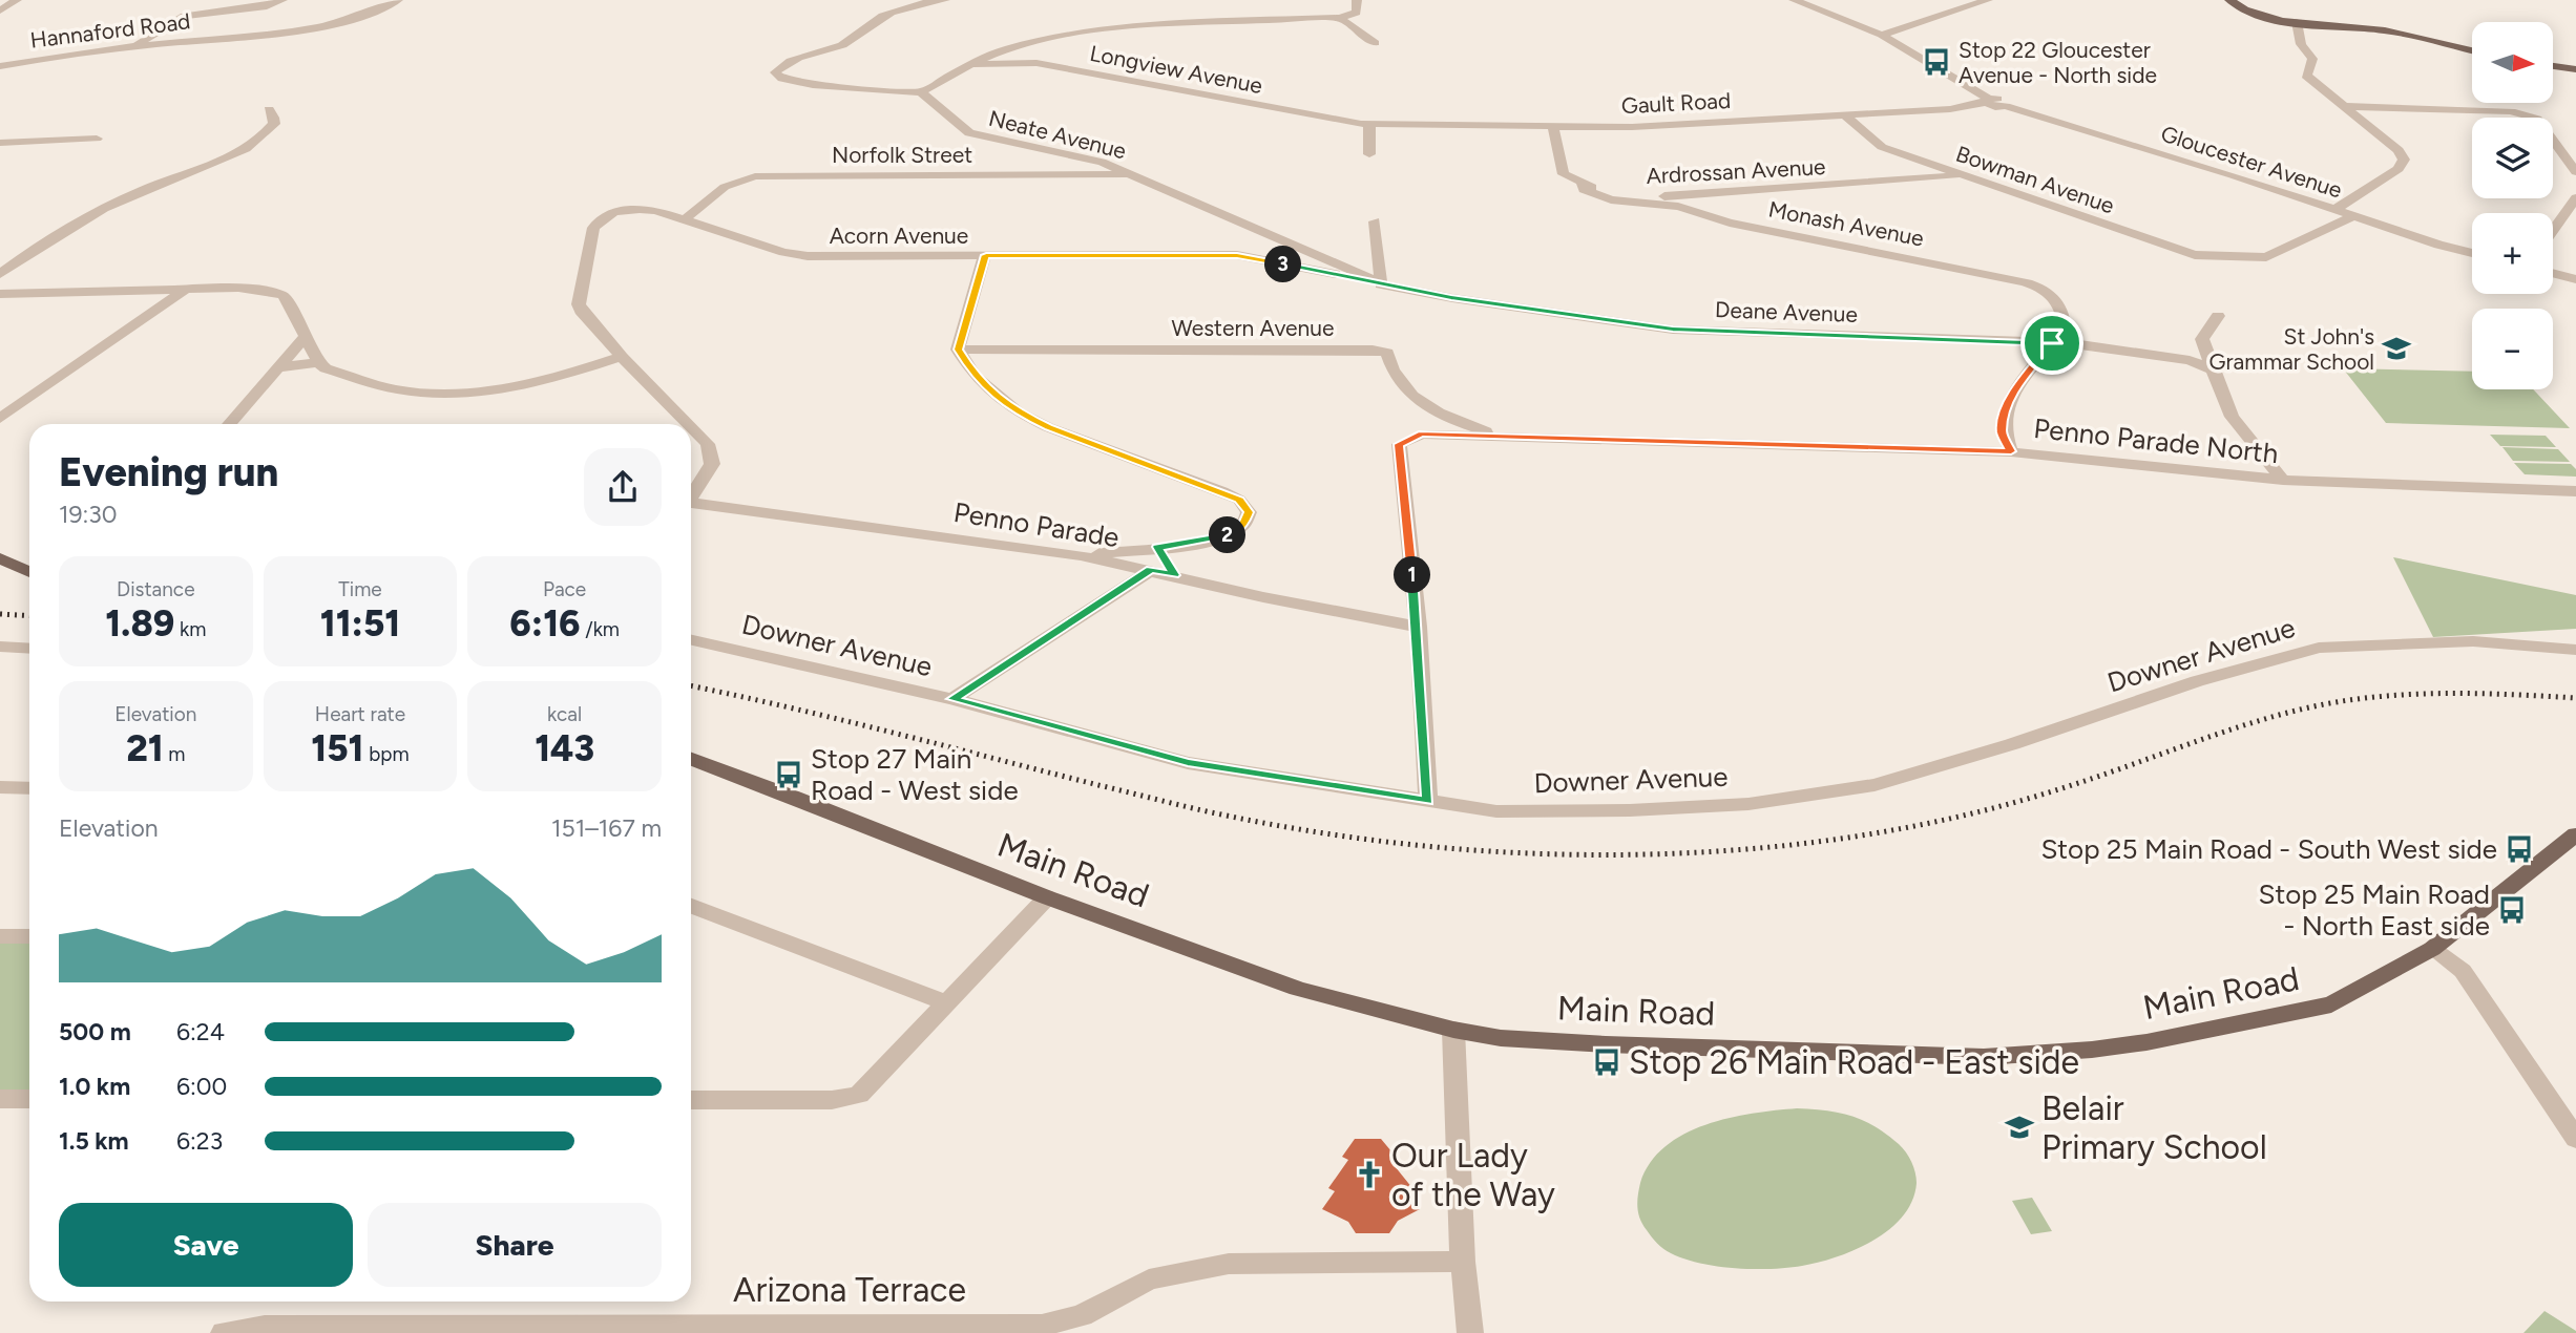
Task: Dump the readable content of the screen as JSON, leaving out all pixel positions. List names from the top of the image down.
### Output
{
  "streets": {
    "main road": ["Main Road"],
    "street": [
      "Hannaford Road",
      "Longview Avenue",
      "Gault Road",
      "Neate Avenue",
      "Norfolk Street",
      "Gloucester Avenue",
      "Ardrossan Avenue",
      "Bowman Avenue",
      "Monash Avenue",
      "Acorn Avenue",
      "Deane Avenue",
      "Western Avenue",
      "Penno Parade North",
      "Penno Parade",
      "Downer Avenue",
      "Arizona Terrace"
    ]
  },
  "crossings": [
    ["Longview Avenue", "Gault Road"],
    ["Gault Road", "Gloucester Avenue"],
    ["Gault Road", "Bowman Avenue"],
    ["Neate Avenue", "Norfolk Street"],
    ["Neate Avenue", "Acorn Avenue"],
    ["Neate Avenue", "Deane Avenue"],
    ["Norfolk Street", "Acorn Avenue"],
    ["Gloucester Avenue", "Bowman Avenue"],
    ["Ardrossan Avenue", "Bowman Avenue"],
    ["Ardrossan Avenue", "Monash Avenue"],
    ["Monash Avenue", "Deane Avenue"],
    ["Acorn Avenue", "Deane Avenue"],
    ["Western Avenue", "Penno Parade North"],
    ["Penno Parade North", "Penno Parade"]
  ],
  "places": {
    "bus stop": [
      "Stop 22 Gloucester Avenue - North side",
      "Stop 27 Main Road - West side",
      "Stop 25 Main Road - South West side",
      "Stop 25 Main Road - North East side",
      "Stop 26 Main Road - East side"
    ],
    "school or university": ["St John's Grammar School", "Belair Primary School"],
    "church": ["Our Lady of the Way"]
  },
  "north": "right",
  "page": {
    "map_buttons": ["+", "−"],
    "pins": ["3", "2", "1"],
    "heading": ["Evening run", "19:30"],
    "stats": [
      ["Distance", "1.89 km"],
      ["Time", "11:51"],
      ["Pace", "6:16 /km"],
      ["Elevation", "21 m"],
      ["Heart rate", "151 bpm"],
      ["kcal", "143"]
    ],
    "chart": ["Elevation", "151–167 m"],
    "list": [
      {
        "name": "500 m",
        "note": "6:24"
      },
      {
        "name": "1.0 km",
        "note": "6:00"
      },
      {
        "name": "1.5 km",
        "note": "6:23"
      }
    ],
    "buttons": ["Save", "Share"]
  }
}
